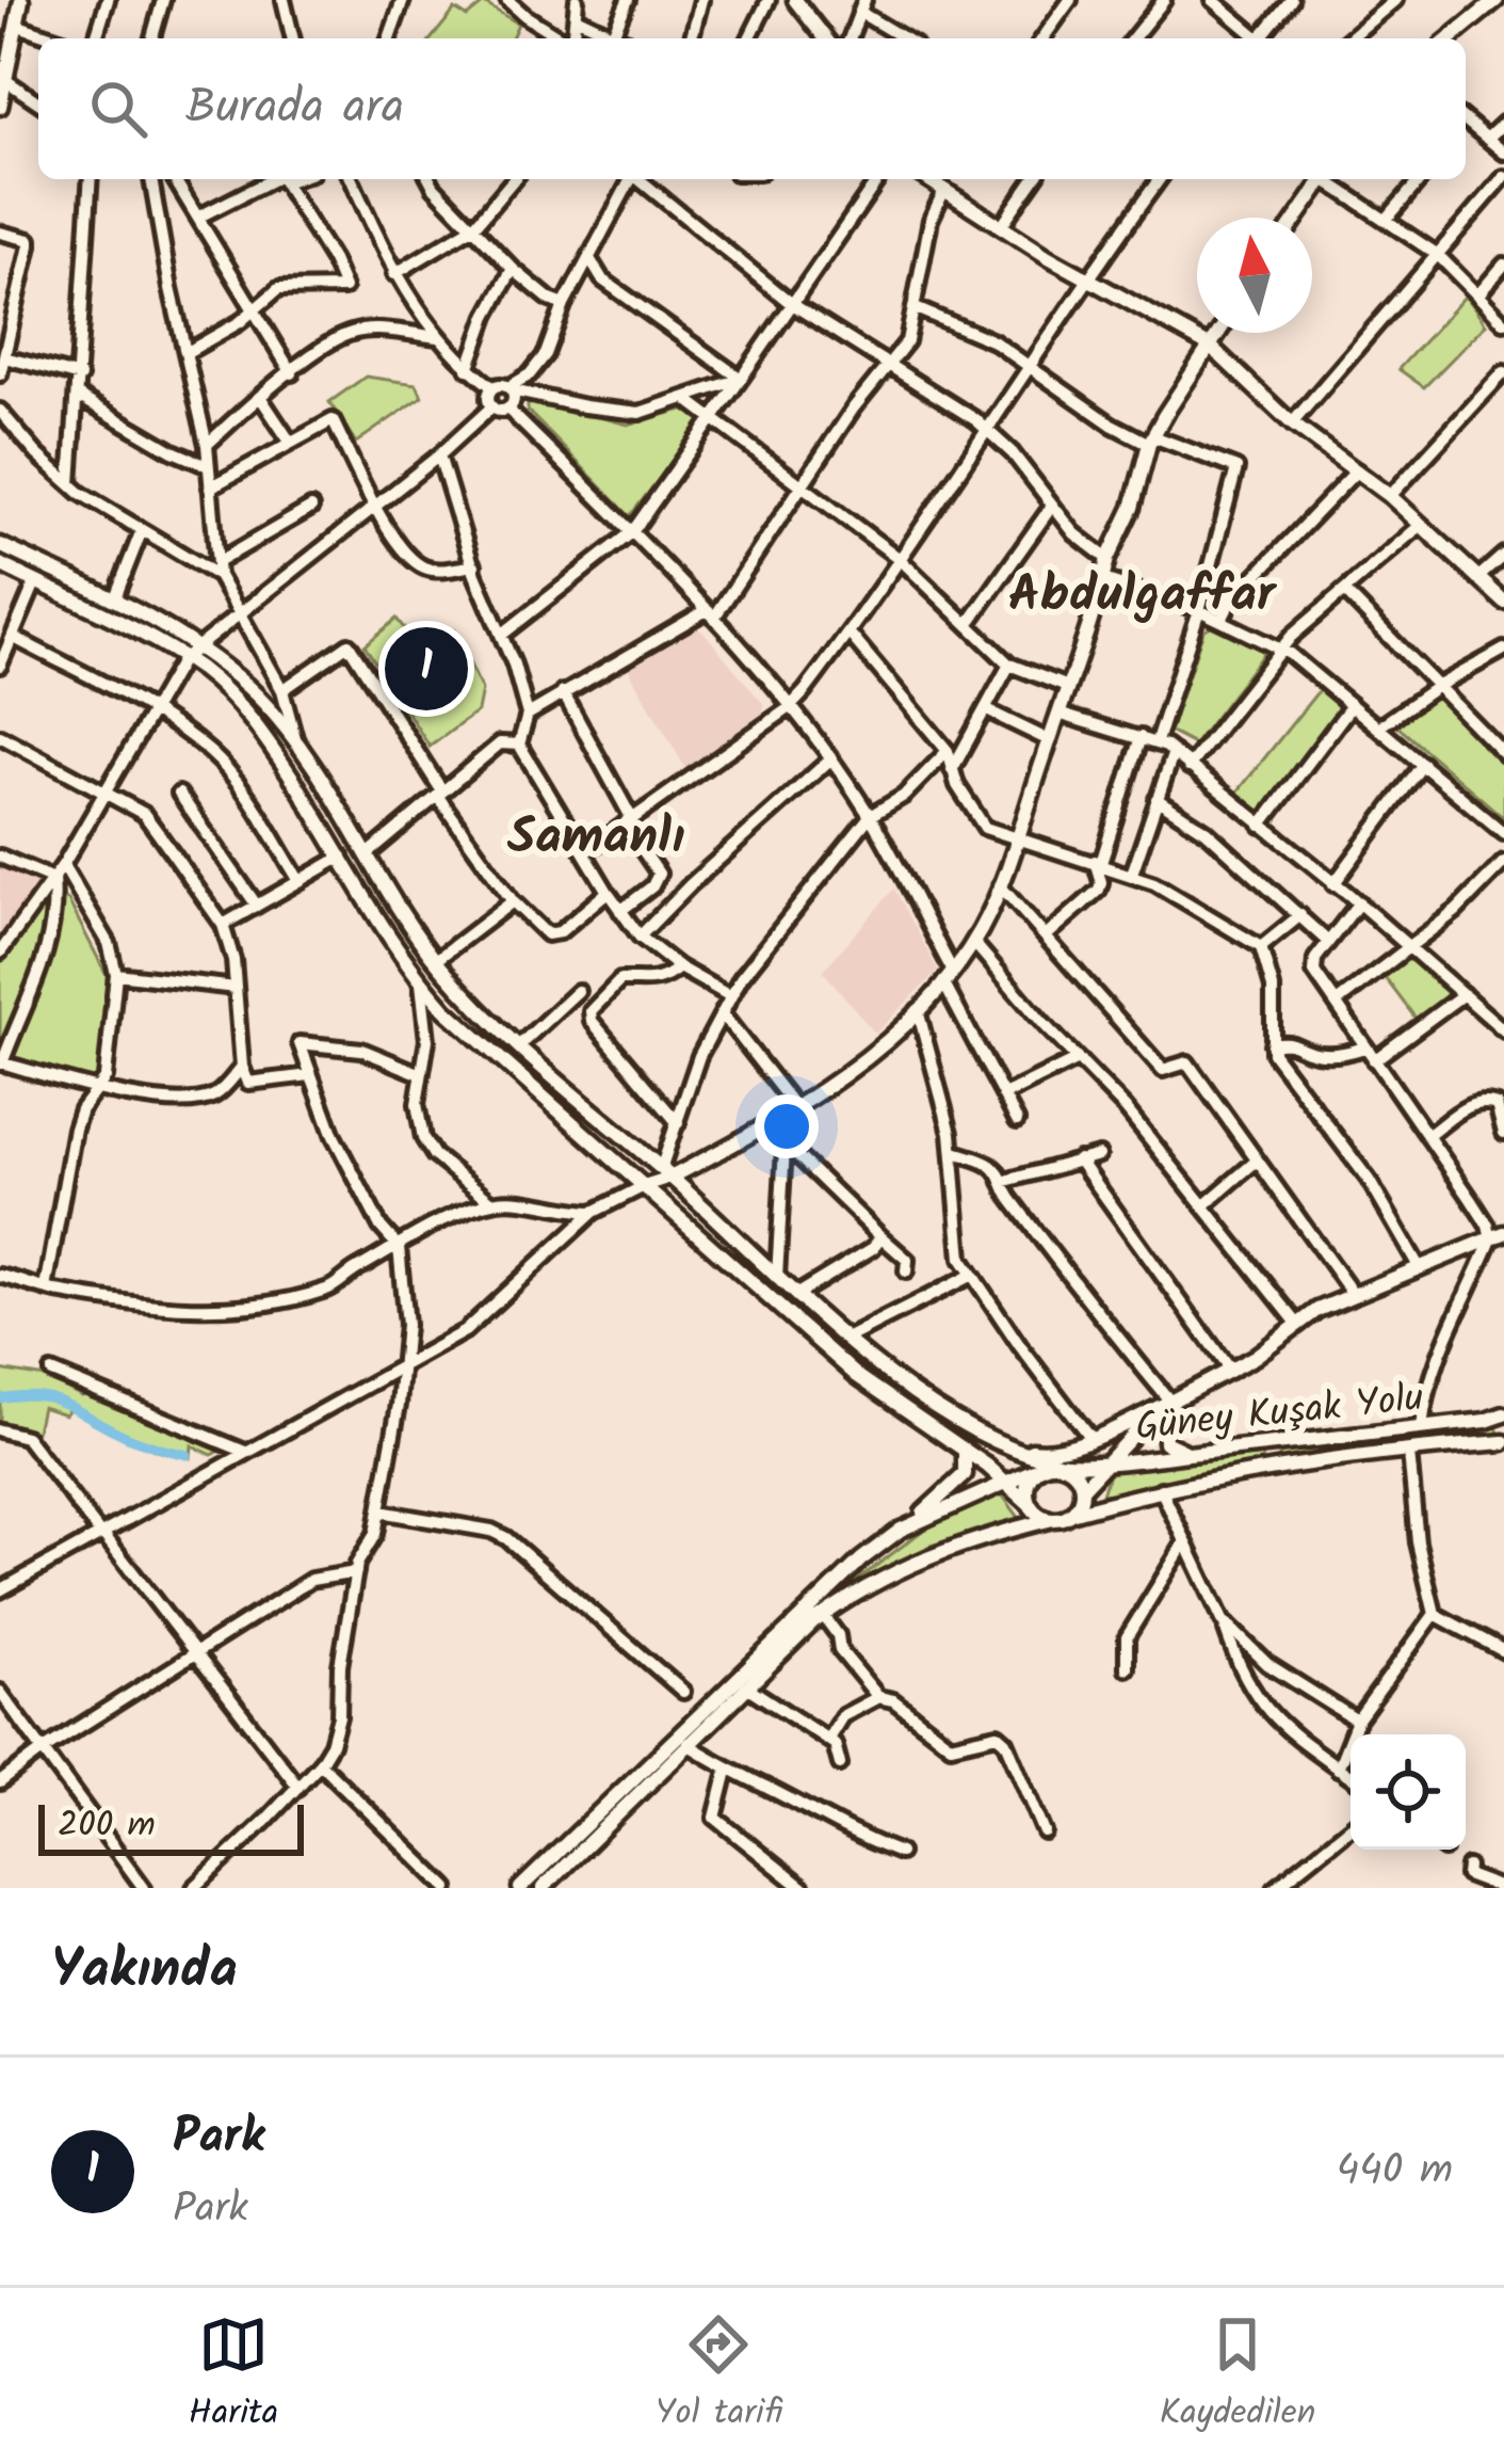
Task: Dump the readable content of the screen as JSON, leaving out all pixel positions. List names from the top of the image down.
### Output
{
  "streets": {
    "main road": ["Güney Kuşak Yolu"]
  },
  "districts": ["Abdulgaffar", "Samanlı"],
  "scale_bar": "200 m",
  "north": "top",
  "page": {
    "search": "Burada ara",
    "pins": "1",
    "scale": "200 m",
    "heading": "Yakında",
    "list": [
      {
        "mark": "1",
        "name": "Park",
        "note": "Park",
        "value": "440 m"
      }
    ],
    "nav": ["Harita", "Yol tarifi", "Kaydedilen"]
  }
}
